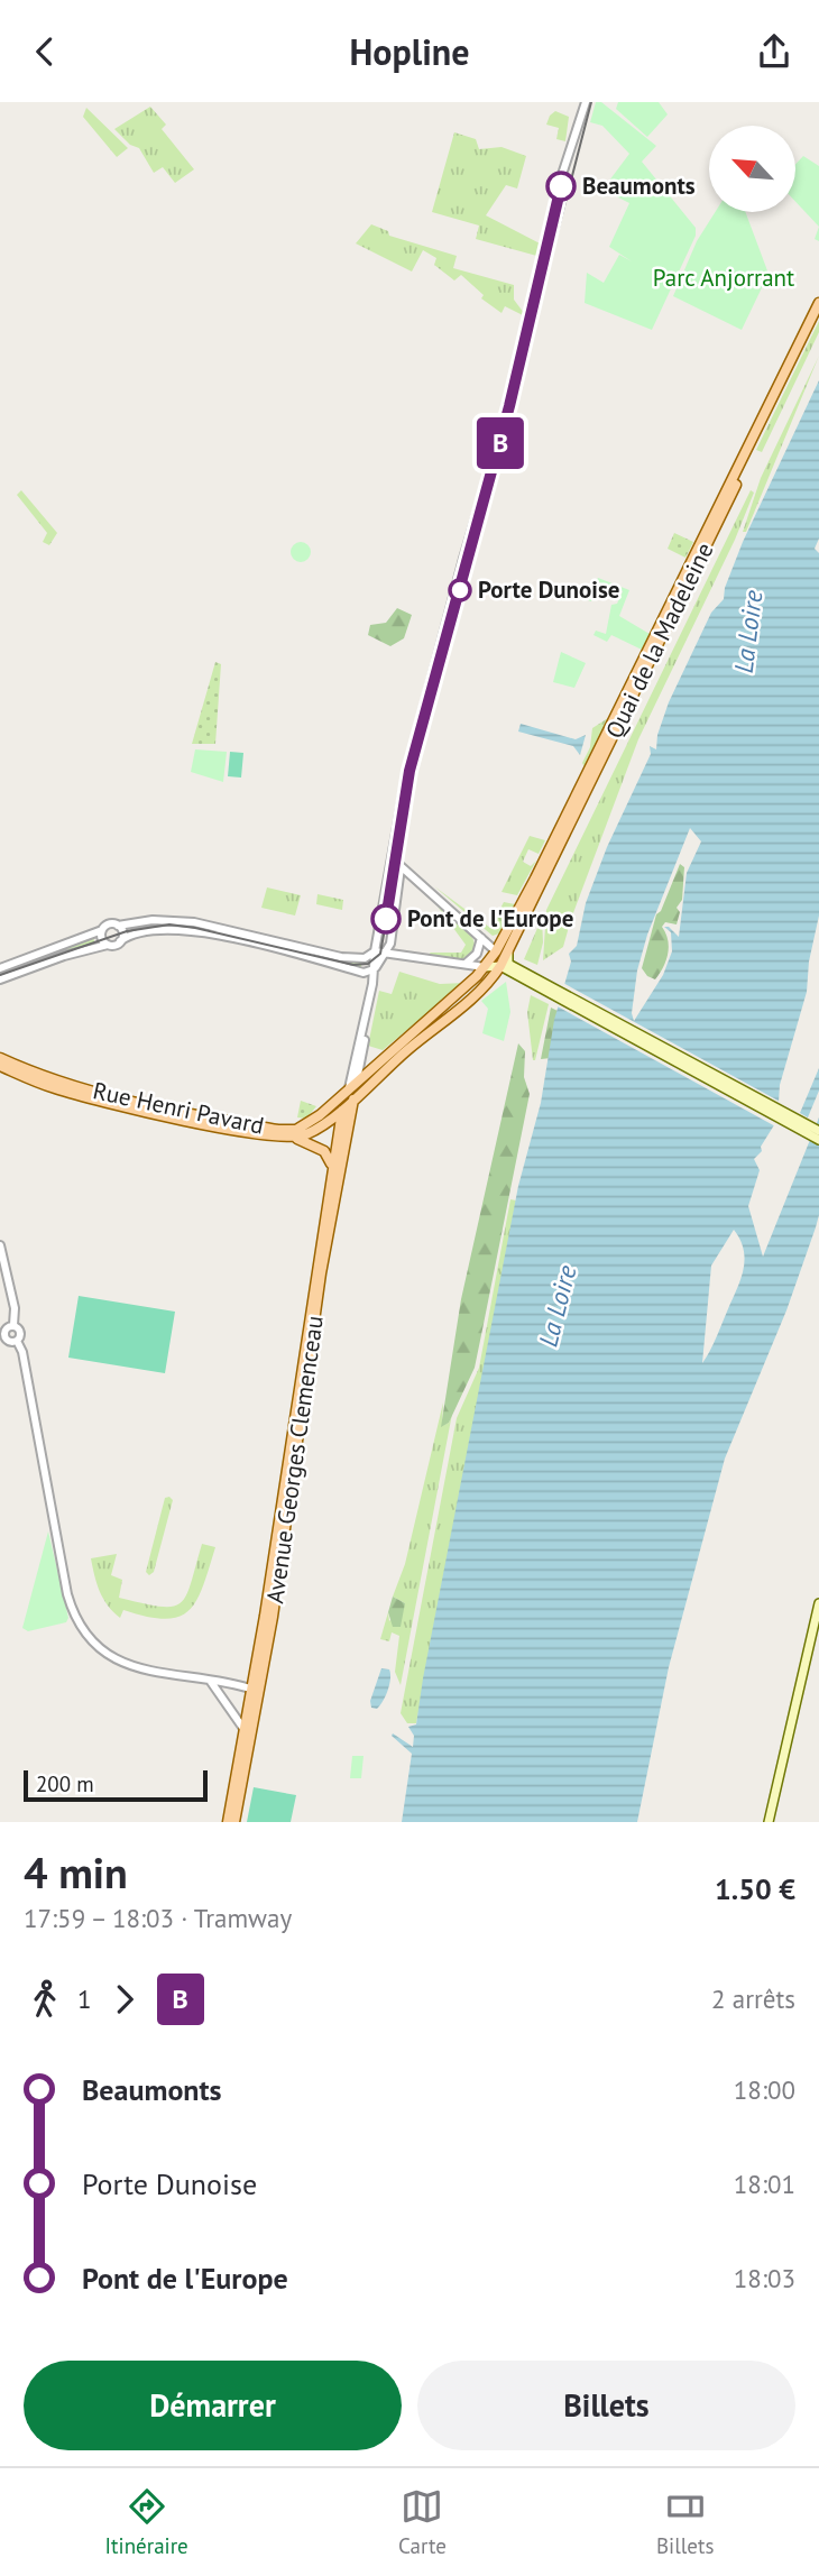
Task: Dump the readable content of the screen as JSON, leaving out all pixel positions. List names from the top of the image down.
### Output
{
  "streets": {
    "main road": ["Quai de la Madeleine", "Rue Henri Pavard", "Avenue Georges Clemenceau"]
  },
  "crossings": [
    ["Rue Henri Pavard", "Avenue Georges Clemenceau"]
  ],
  "water": ["La Loire"],
  "parks": ["Parc Anjorrant"],
  "places": ["Beaumonts", "Porte Dunoise", "Pont de l'Europe"],
  "lines": ["tram line B"],
  "scale_bar": "200 m",
  "north": "top left",
  "page": {
    "header": "Hopline",
    "on_map": "B",
    "scale": "200 m",
    "heading": ["4 min", "17:59 – 18:03 · Tramway", "1.50 €"],
    "legs": ["1", "B", "2 arrêts"],
    "list": [
      {
        "name": "Beaumonts",
        "value": "18:00"
      },
      {
        "name": "Porte Dunoise",
        "value": "18:01"
      },
      {
        "name": "Pont de l'Europe",
        "value": "18:03"
      }
    ],
    "buttons": ["Démarrer", "Billets"],
    "tabs": ["Itinéraire", "Carte", "Billets"]
  }
}
